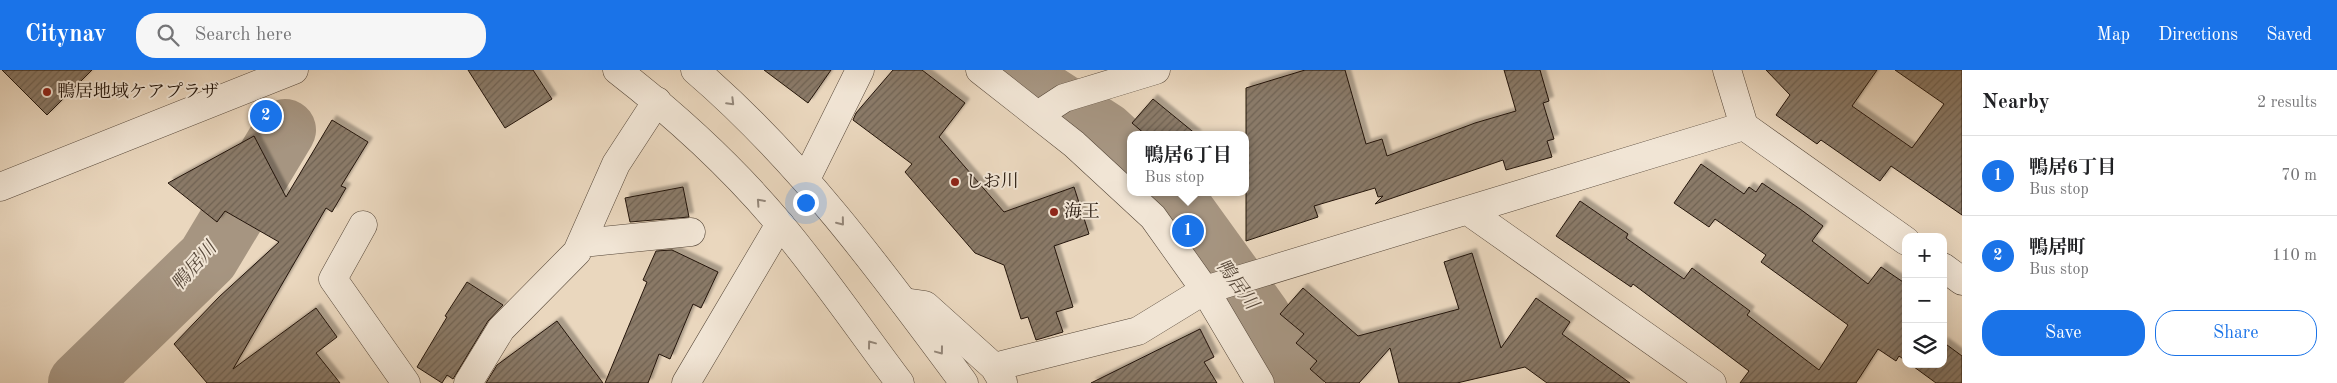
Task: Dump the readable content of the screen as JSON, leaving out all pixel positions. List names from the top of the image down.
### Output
{
  "water": ["鴨居川"],
  "places": ["鴨居地域ケアプラザ", "しお川", "海王"],
  "page": {
    "header": "Citynav",
    "search": "Search here",
    "nav": ["Map", "Directions", "Saved"],
    "heading": ["Nearby", "2 results"],
    "pins": ["2", "1"],
    "popup": ["鴨居6丁目", "Bus stop"],
    "list": [
      {
        "mark": "1",
        "name": "鴨居6丁目",
        "note": "Bus stop",
        "value": "70 m"
      },
      {
        "mark": "2",
        "name": "鴨居町",
        "note": "Bus stop",
        "value": "110 m"
      }
    ],
    "map_buttons": ["+", "−"],
    "buttons": ["Save", "Share"]
  }
}
